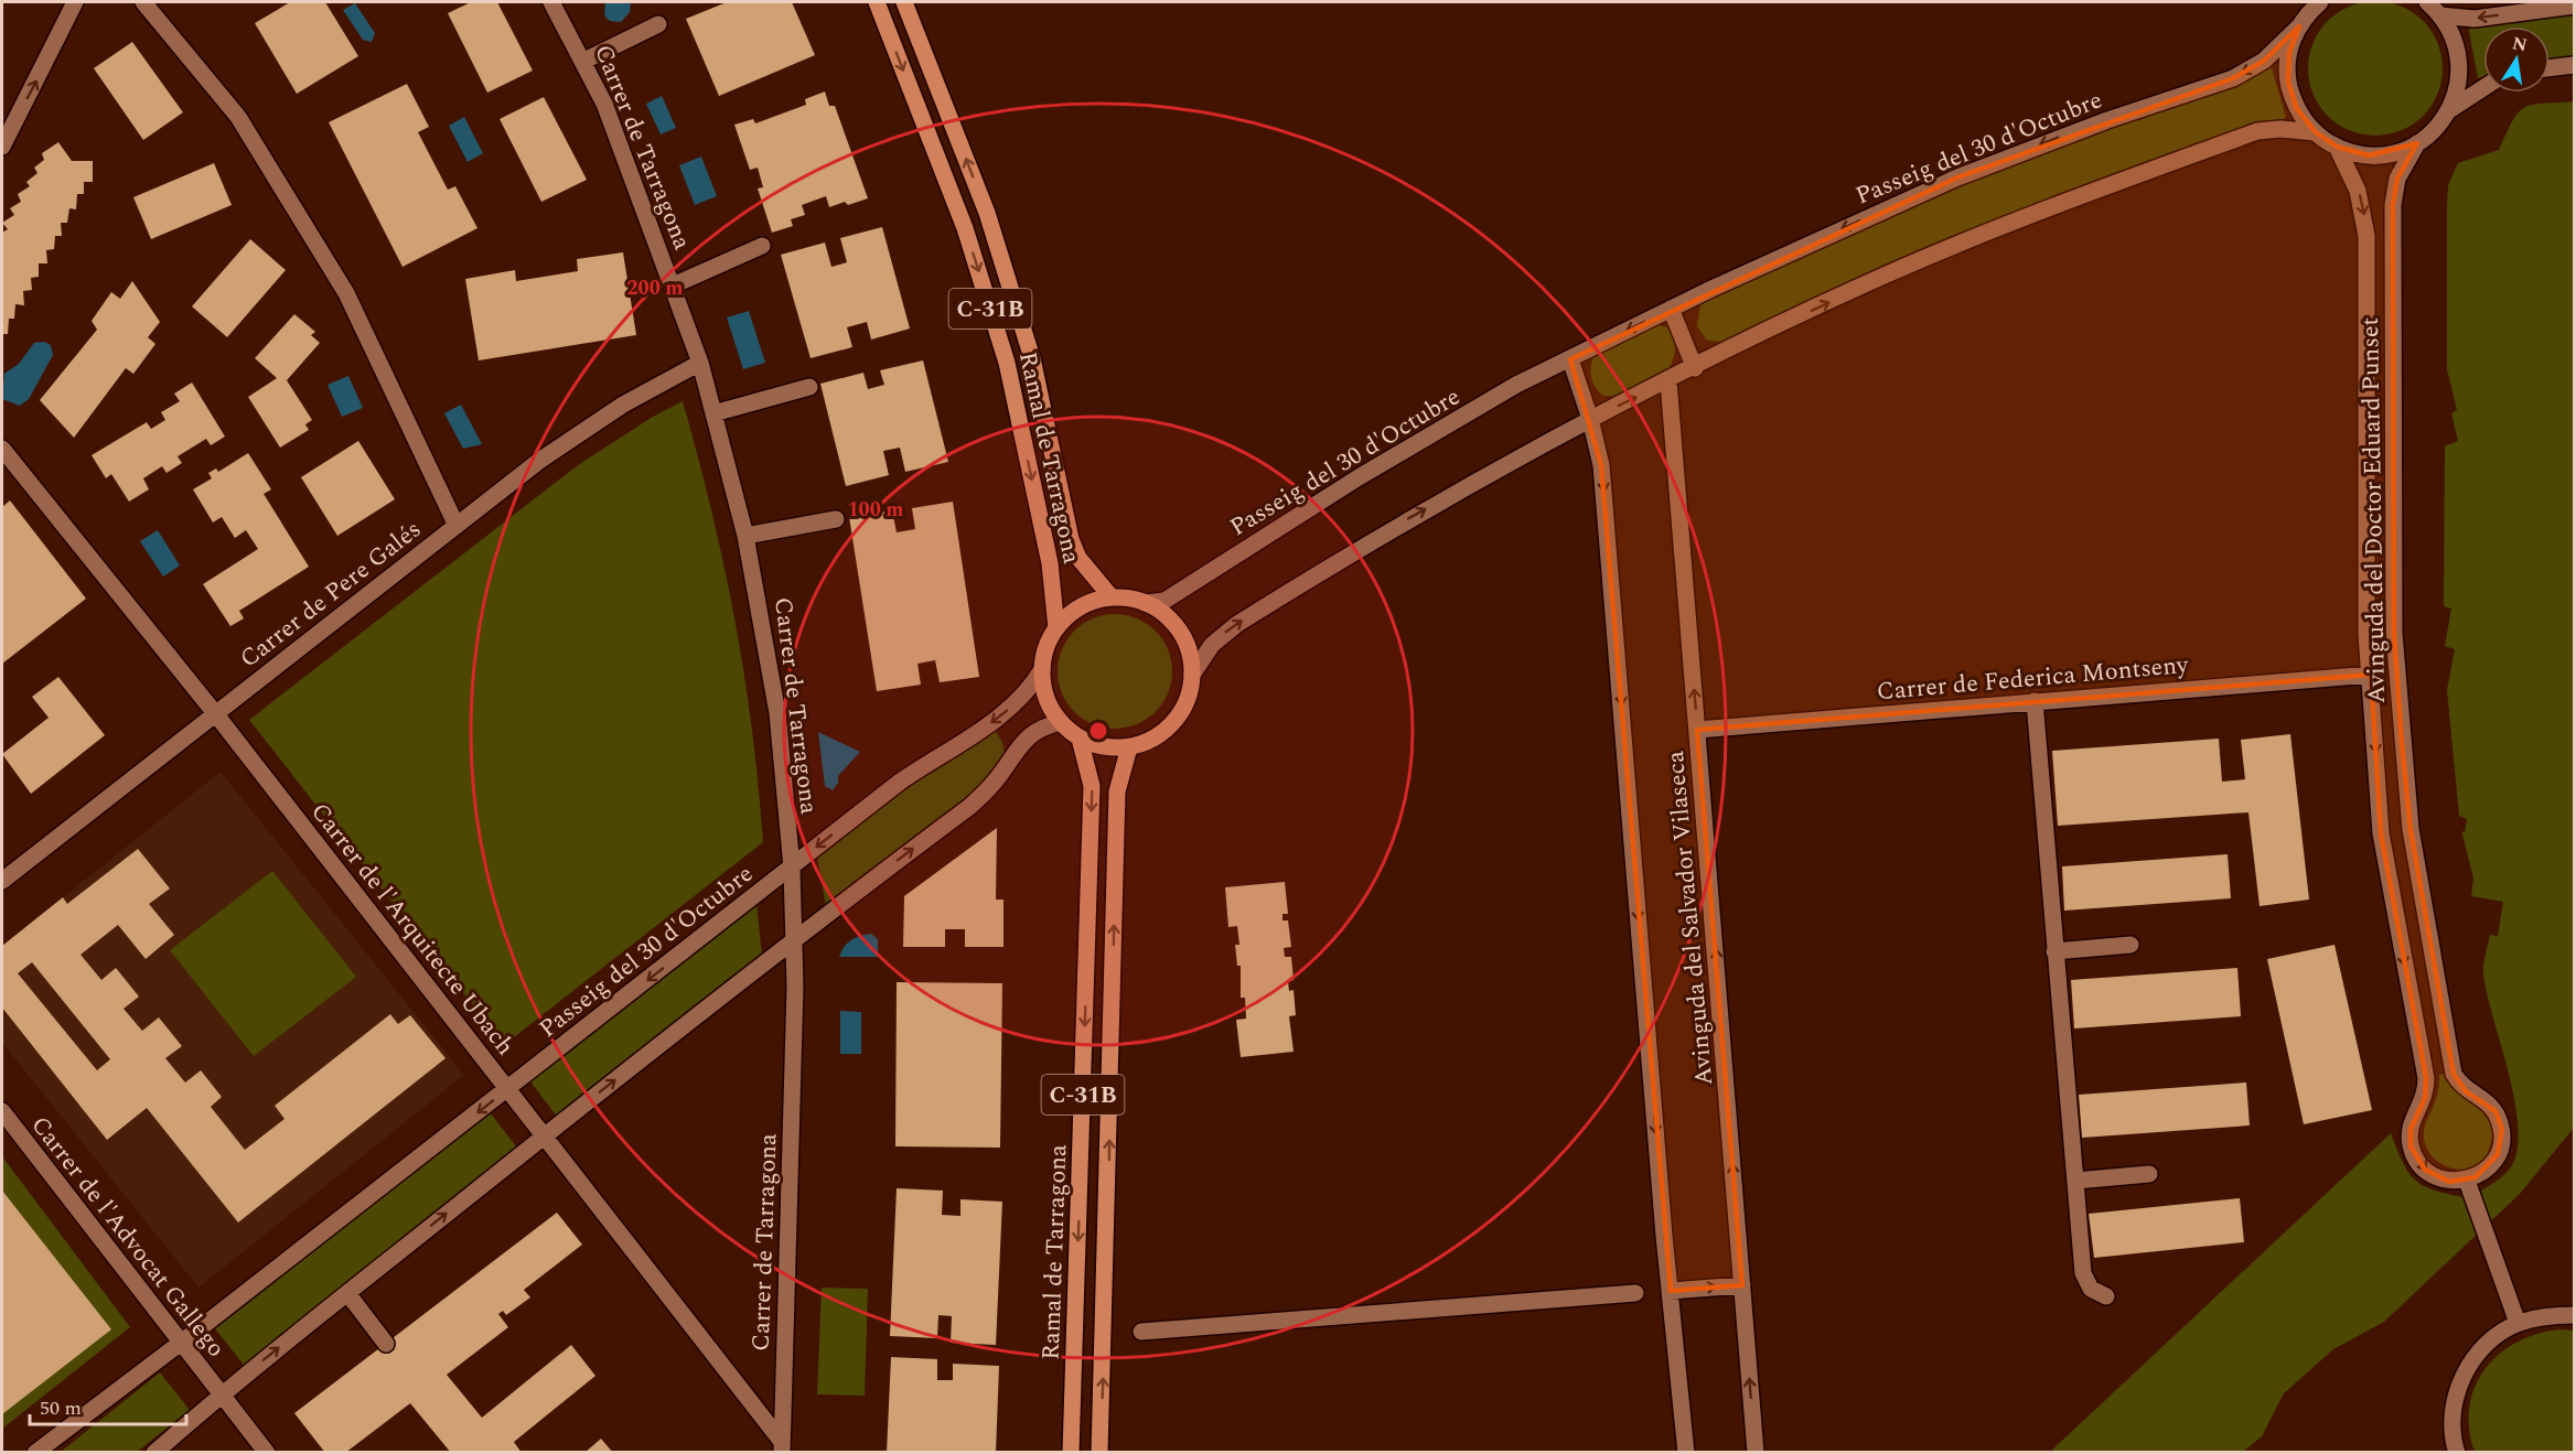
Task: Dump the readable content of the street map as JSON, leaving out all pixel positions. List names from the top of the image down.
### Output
{
  "streets": {
    "main road": ["C-31B", "Ramal de Tarragona"],
    "street": [
      "Carrer de Tarragona",
      "Passeig del 30 d'Octubre",
      "Avinguda del Doctor Eduard Punset",
      "Carrer de Pere Galés",
      "Carrer de Federica Montseny",
      "Avinguda del Salvador Vilaseca",
      "Carrer de l'Arquitecte Ubach",
      "Carrer de l'Advocat Gallego"
    ]
  },
  "crossings": [
    ["Carrer de Tarragona", "Passeig del 30 d'Octubre"],
    ["Carrer de Tarragona", "Carrer de Pere Galés"],
    ["Carrer de Tarragona", "Carrer de l'Arquitecte Ubach"],
    ["Passeig del 30 d'Octubre", "C-31B"],
    ["Passeig del 30 d'Octubre", "Ramal de Tarragona"],
    ["Passeig del 30 d'Octubre", "Carrer de l'Arquitecte Ubach"],
    ["Passeig del 30 d'Octubre", "Carrer de l'Advocat Gallego"],
    ["C-31B", "Ramal de Tarragona"],
    ["Avinguda del Doctor Eduard Punset", "Carrer de Federica Montseny"],
    ["Carrer de Pere Galés", "Carrer de l'Arquitecte Ubach"],
    ["Carrer de Federica Montseny", "Avinguda del Salvador Vilaseca"]
  ],
  "scale_bar": "50 m",
  "north": "top",
  "rings": ["200 m", "100 m"]
}
